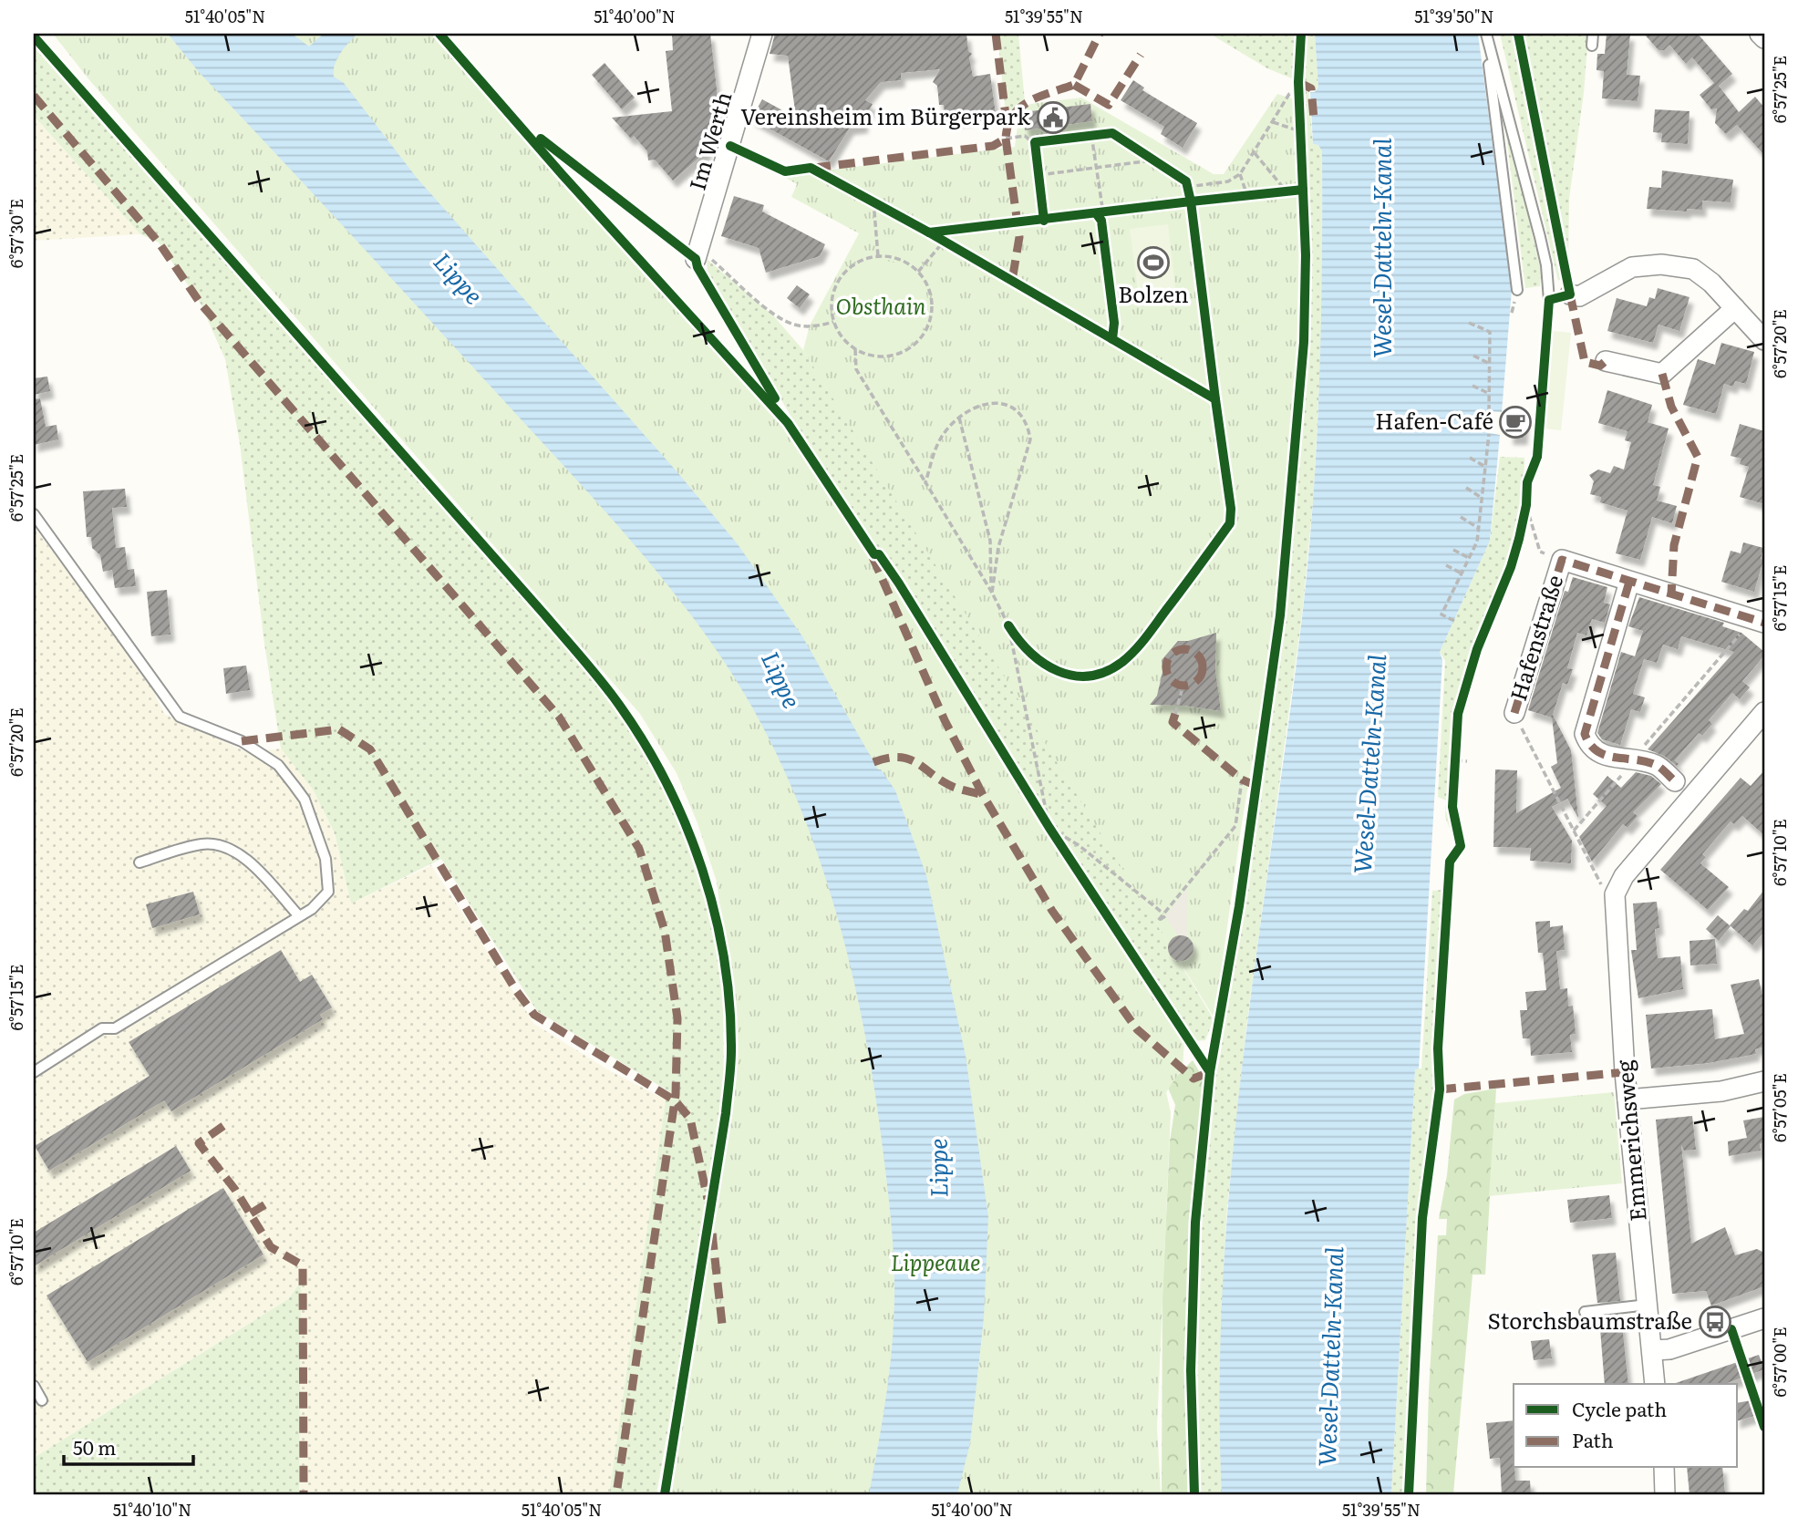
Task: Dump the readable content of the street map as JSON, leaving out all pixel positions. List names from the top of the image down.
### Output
{
  "streets": {
    "street": ["Im Werth", "Hafenstraße", "Emmerichsweg"]
  },
  "water": ["Wesel-Datteln-Kanal", "Lippe"],
  "parks": ["Obsthain", "Lippeaue"],
  "places": {
    "public building": ["Vereinsheim im Bürgerpark"],
    "sports": ["Bolzen"],
    "cafe": ["Hafen-Café"],
    "bus stop": ["Storchsbaumstraße"]
  },
  "legend": ["Cycle path", "Path"],
  "scale_bar": "50 m",
  "coordinates": [
    "51°40'05\"N",
    "51°40'00\"N",
    "51°39'55\"N",
    "51°39'50\"N",
    "6°57'25\"E",
    "6°57'30\"E",
    "6°57'20\"E",
    "6°57'15\"E",
    "6°57'10\"E",
    "6°57'05\"E",
    "6°57'00\"E",
    "51°40'10\"N"
  ]
}
